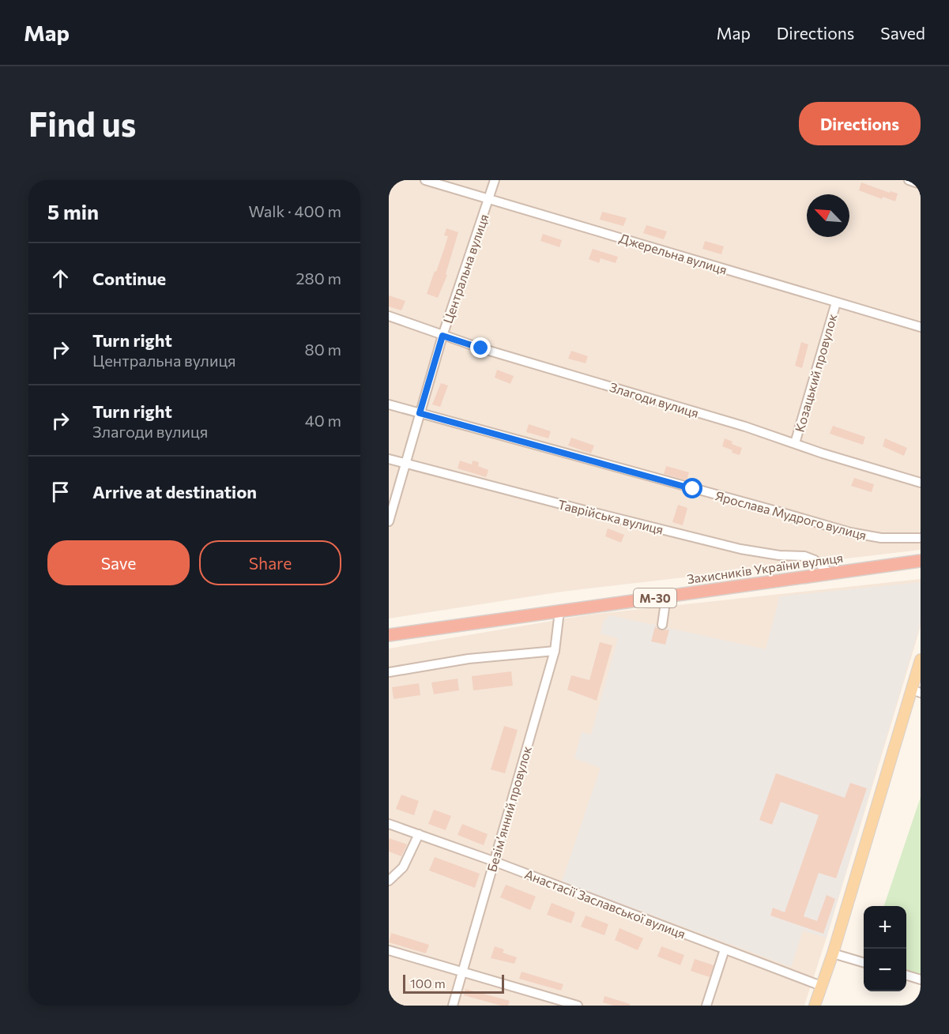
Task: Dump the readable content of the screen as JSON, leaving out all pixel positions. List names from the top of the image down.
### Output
{
  "streets": {
    "highway": ["Захисників України вулиця", "М-30"],
    "street": [
      "Джерельна вулиця",
      "Центральна вулиця",
      "Козацький провулок",
      "Злагоди вулиця",
      "Ярослава Мудрого вулиця",
      "Таврійська вулиця",
      "Безімʼянний провулок",
      "Анастасії Заславської вулиця"
    ]
  },
  "crossings": [
    ["Джерельна вулиця", "Центральна вулиця"],
    ["Джерельна вулиця", "Козацький провулок"],
    ["Центральна вулиця", "Злагоди вулиця"],
    ["Центральна вулиця", "Ярослава Мудрого вулиця"],
    ["Центральна вулиця", "Таврійська вулиця"],
    ["Козацький провулок", "Злагоди вулиця"],
    ["Таврійська вулиця", "Захисників України вулиця"],
    ["Захисників України вулиця", "Безімʼянний провулок"],
    ["Безімʼянний провулок", "Анастасії Заславської вулиця"]
  ],
  "scale_bar": "100 m",
  "north": "top left",
  "page": {
    "header": "Map",
    "nav": ["Map", "Directions", "Saved"],
    "buttons": [
      "Directions",
      ["Save", "Share"]
    ],
    "title": "Find us",
    "heading": ["5 min", "Walk · 400 m"],
    "list": [
      ["Continue", "280 m"],
      ["Turn right", "Центральна вулиця", "80 m"],
      ["Turn right", "Злагоди вулиця", "40 m"],
      "Arrive at destination"
    ],
    "map_buttons": ["+", "−"],
    "scale": "100 m"
  }
}
